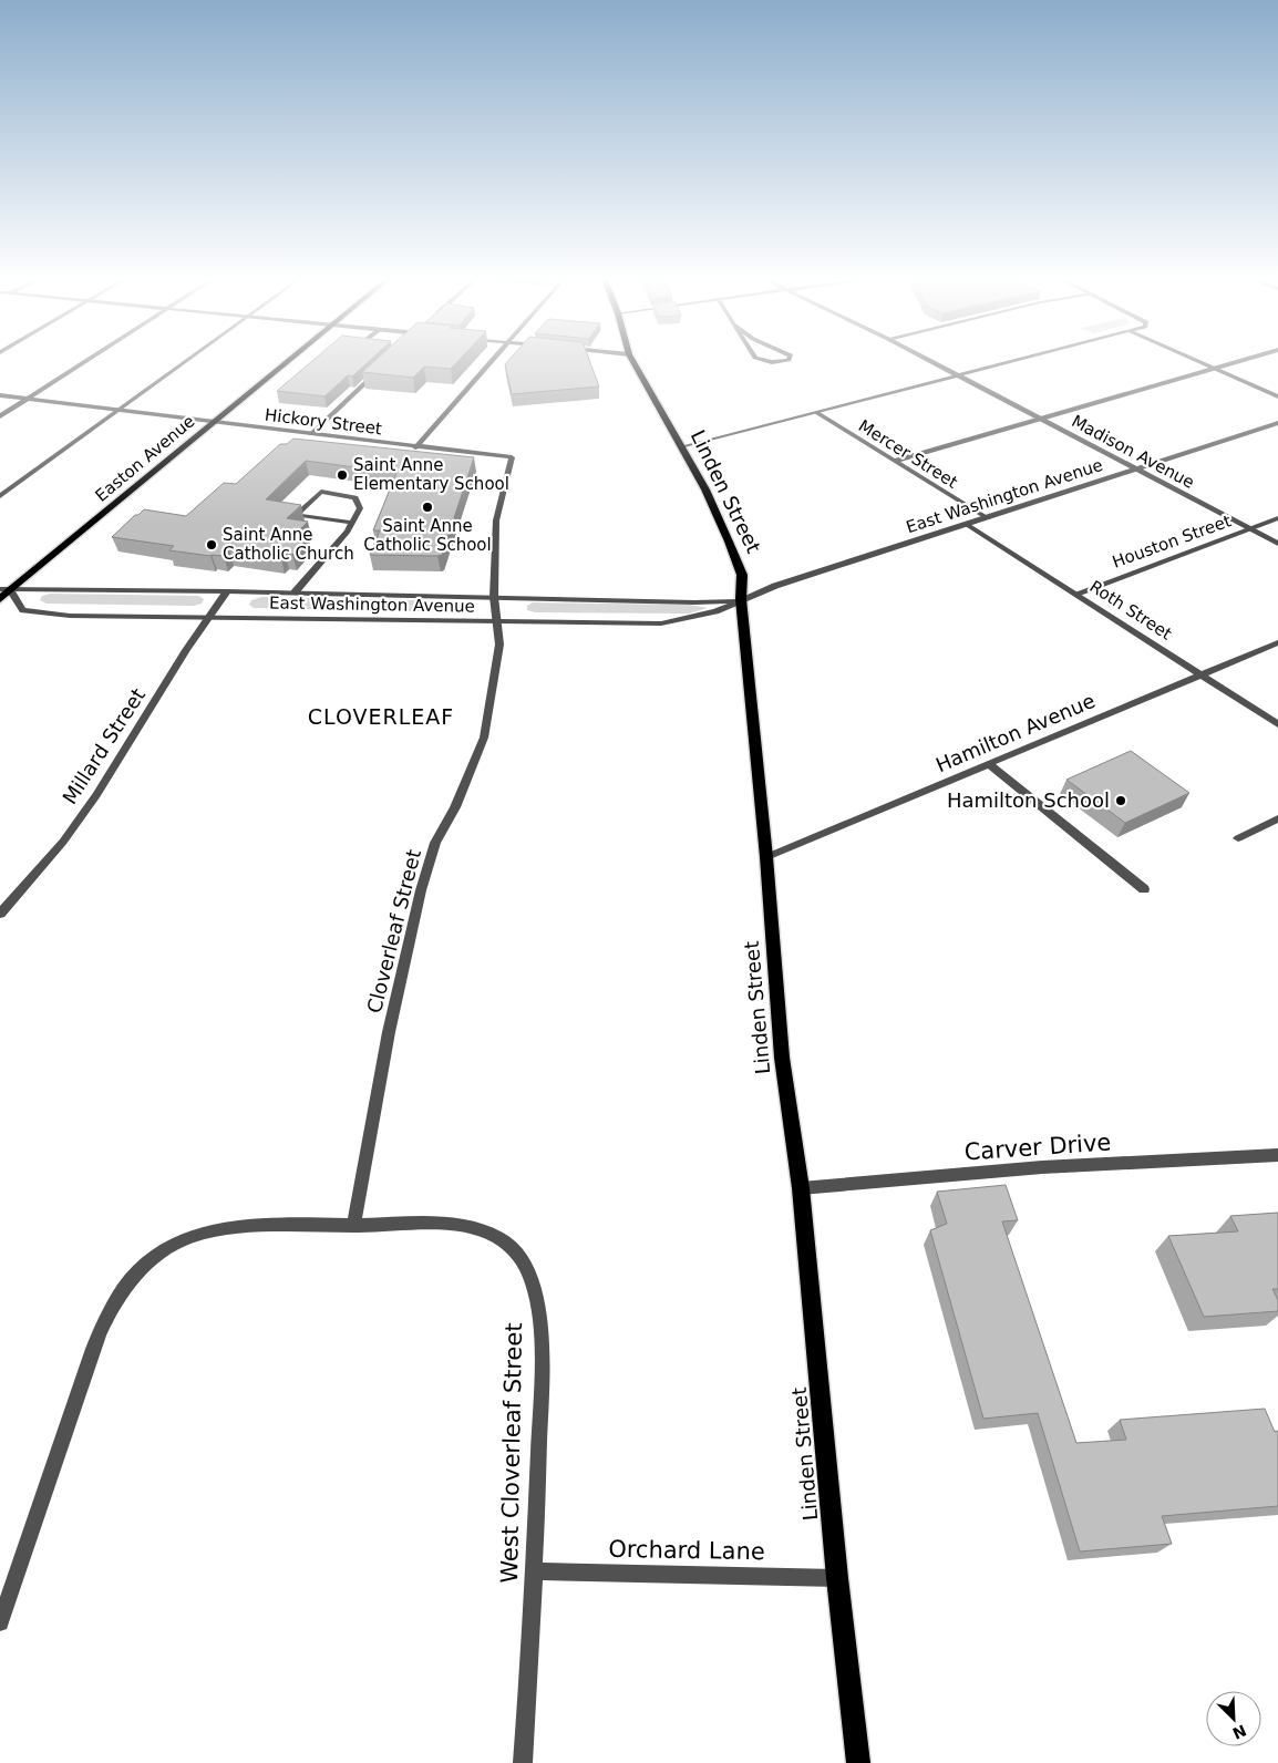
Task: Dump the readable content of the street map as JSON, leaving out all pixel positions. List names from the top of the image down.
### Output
{
  "streets": {
    "main road": ["Easton Avenue", "Linden Street"],
    "street": [
      "Hickory Street",
      "Madison Avenue",
      "Mercer Street",
      "East Washington Avenue",
      "Houston Street",
      "Roth Street",
      "Hamilton Avenue",
      "Millard Street",
      "Cloverleaf Street",
      "Carver Drive",
      "West Cloverleaf Street",
      "Orchard Lane"
    ]
  },
  "crossings": [
    ["Hickory Street", "Easton Avenue"],
    ["Hickory Street", "Cloverleaf Street"],
    ["Madison Avenue", "East Washington Avenue"],
    ["Madison Avenue", "Houston Street"],
    ["Mercer Street", "East Washington Avenue"],
    ["Easton Avenue", "East Washington Avenue"],
    ["Linden Street", "East Washington Avenue"],
    ["Linden Street", "Hamilton Avenue"],
    ["Linden Street", "Carver Drive"],
    ["Linden Street", "Orchard Lane"],
    ["East Washington Avenue", "Roth Street"],
    ["East Washington Avenue", "Millard Street"],
    ["East Washington Avenue", "Cloverleaf Street"],
    ["Houston Street", "Roth Street"],
    ["Roth Street", "Hamilton Avenue"],
    ["Cloverleaf Street", "West Cloverleaf Street"],
    ["West Cloverleaf Street", "Orchard Lane"]
  ],
  "districts": ["CLOVERLEAF"],
  "places": [
    "Saint Anne Elementary School",
    "Saint Anne Catholic School",
    "Saint Anne Catholic Church",
    "Hamilton School"
  ],
  "north": "bottom right"
}
